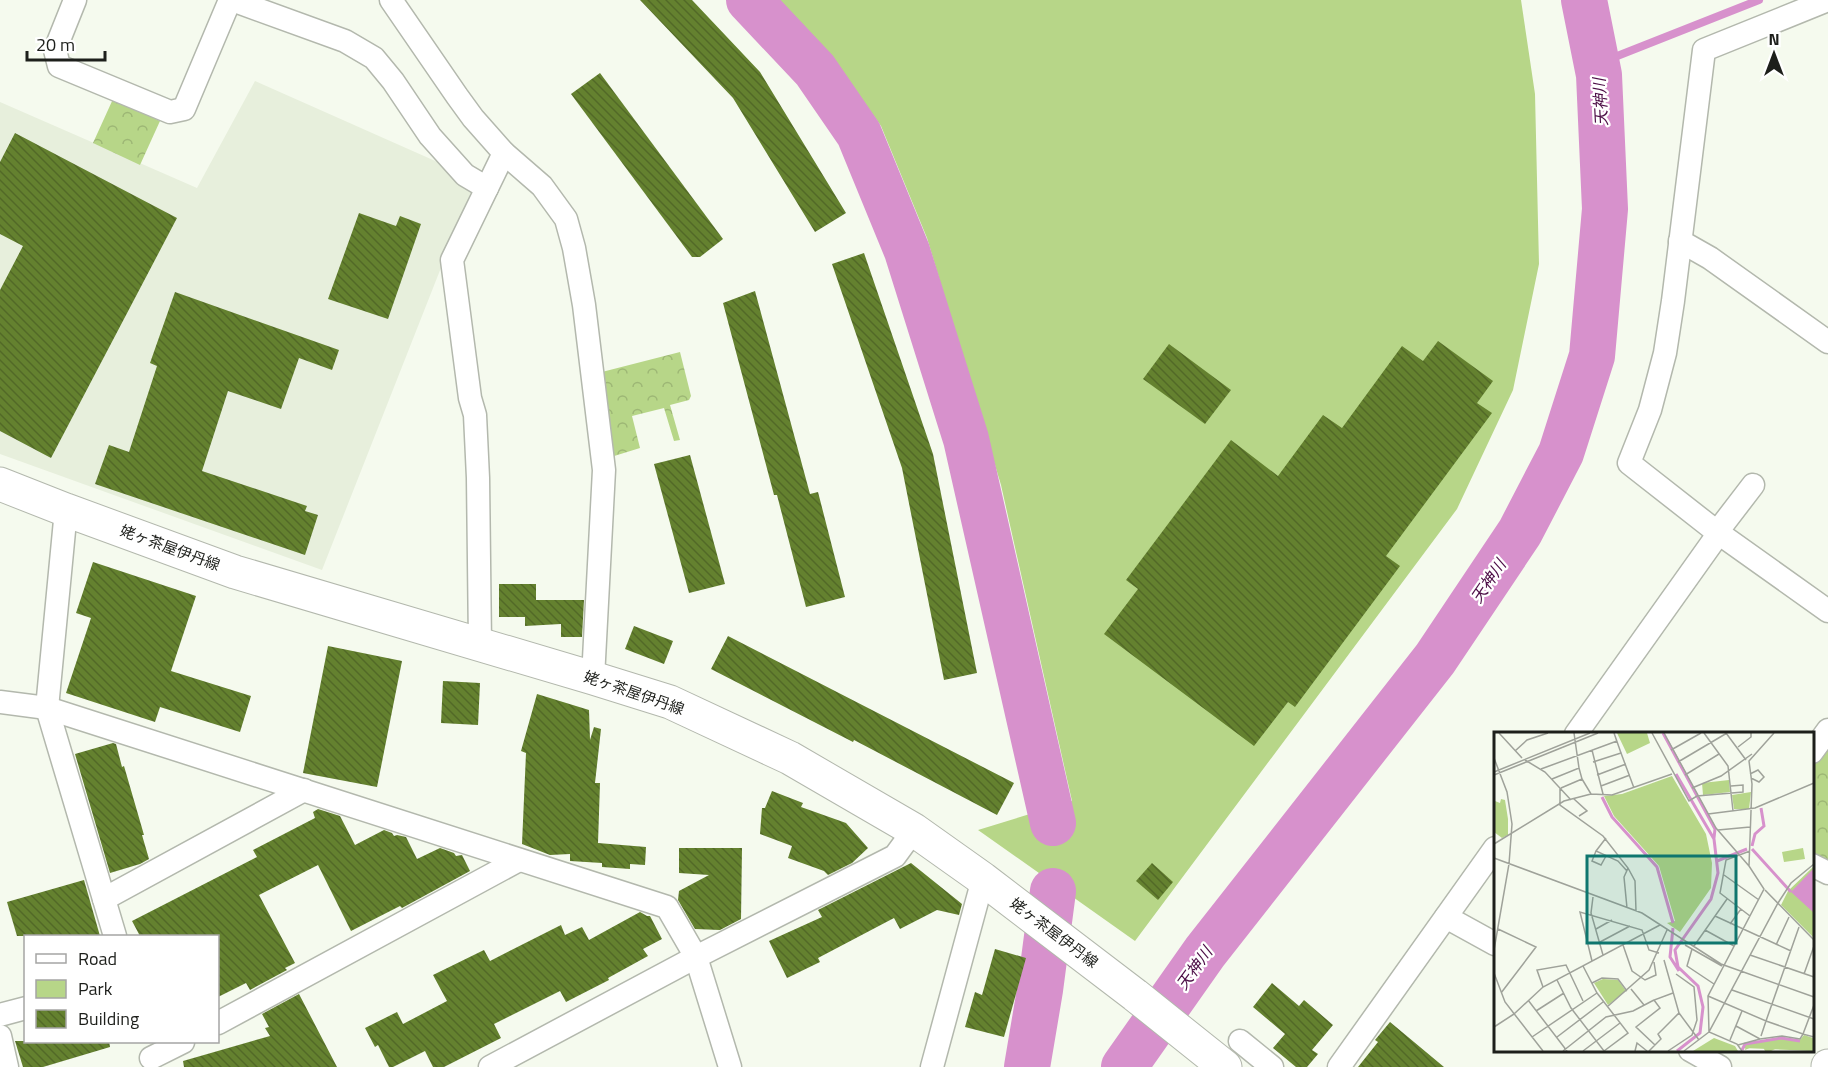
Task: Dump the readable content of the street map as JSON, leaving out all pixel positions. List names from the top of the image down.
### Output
{
  "streets": {
    "main road": ["姥ヶ茶屋伊丹線"]
  },
  "water": ["天神川"],
  "legend": ["Road", "Park", "Building"],
  "scale_bar": "20 m",
  "north": "top"
}
